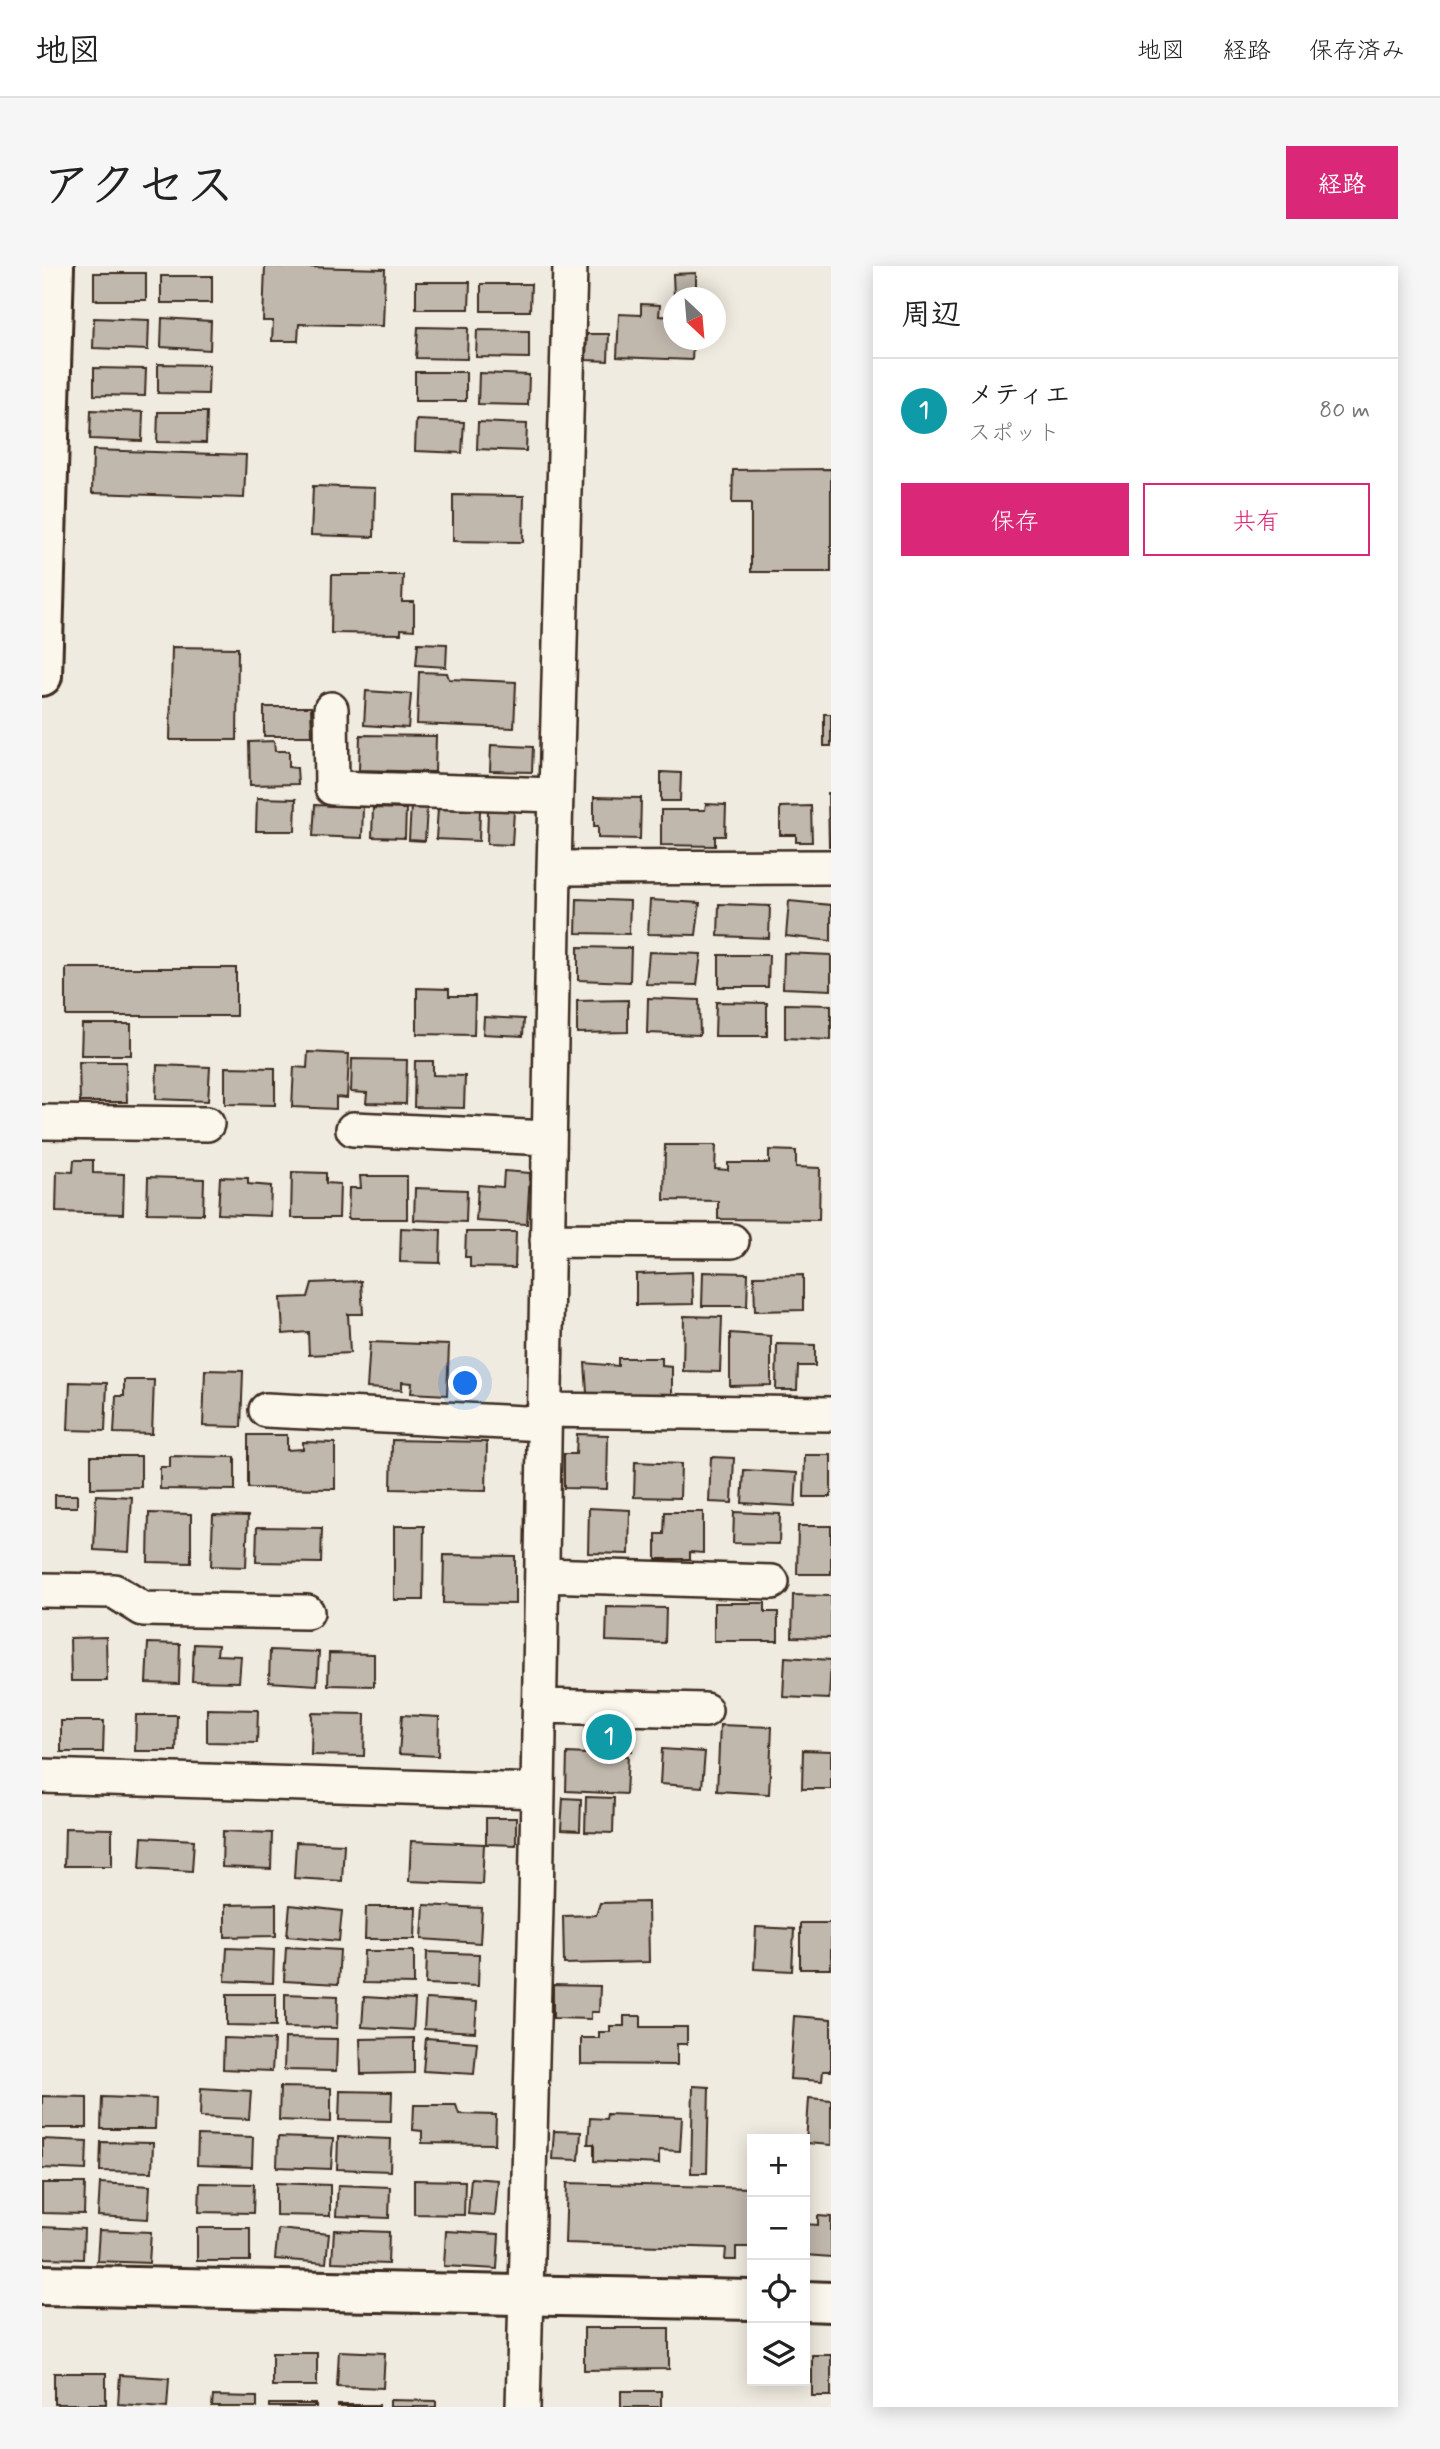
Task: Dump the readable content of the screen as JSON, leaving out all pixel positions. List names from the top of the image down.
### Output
{
  "north": "bottom right",
  "page": {
    "header": "地図",
    "nav": ["地図", "経路", "保存済み"],
    "title": "アクセス",
    "buttons": [
      "経路",
      ["保存", "共有"]
    ],
    "heading": "周辺",
    "list": [
      {
        "mark": "1",
        "name": "メティエ",
        "note": "スポット",
        "value": "80 m"
      }
    ],
    "pins": "1",
    "map_buttons": ["+", "−"]
  }
}
